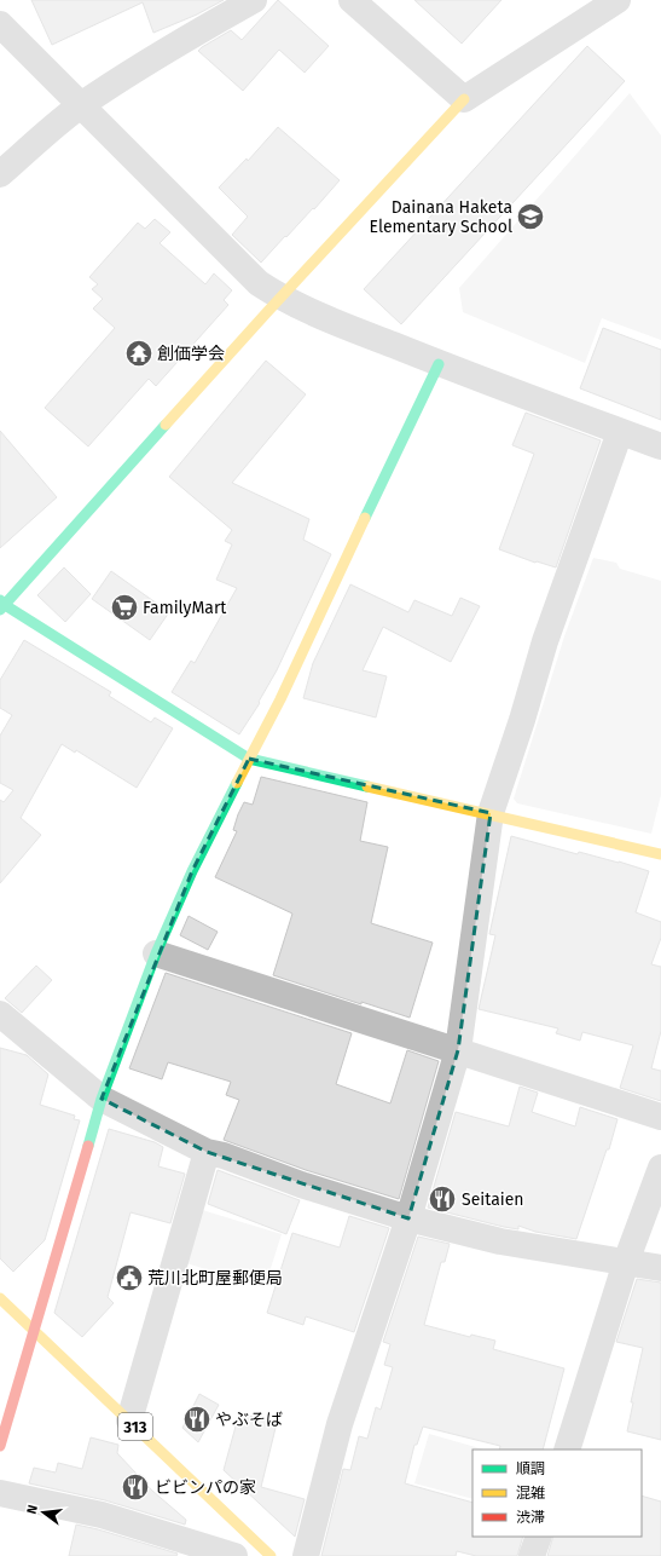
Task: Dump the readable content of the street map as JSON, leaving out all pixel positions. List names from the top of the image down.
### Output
{
  "streets": {
    "street": ["313"]
  },
  "places": {
    "school or university": ["Dainana Haketa Elementary School"],
    "temple": ["創価学会"],
    "supermarket": ["FamilyMart"],
    "restaurant": ["Seitaien", "やぶそば", "ビビンパの家"],
    "public building": ["荒川北町屋郵便局"]
  },
  "legend": ["順調", "混雑", "渋滞"],
  "north": "left"
}
